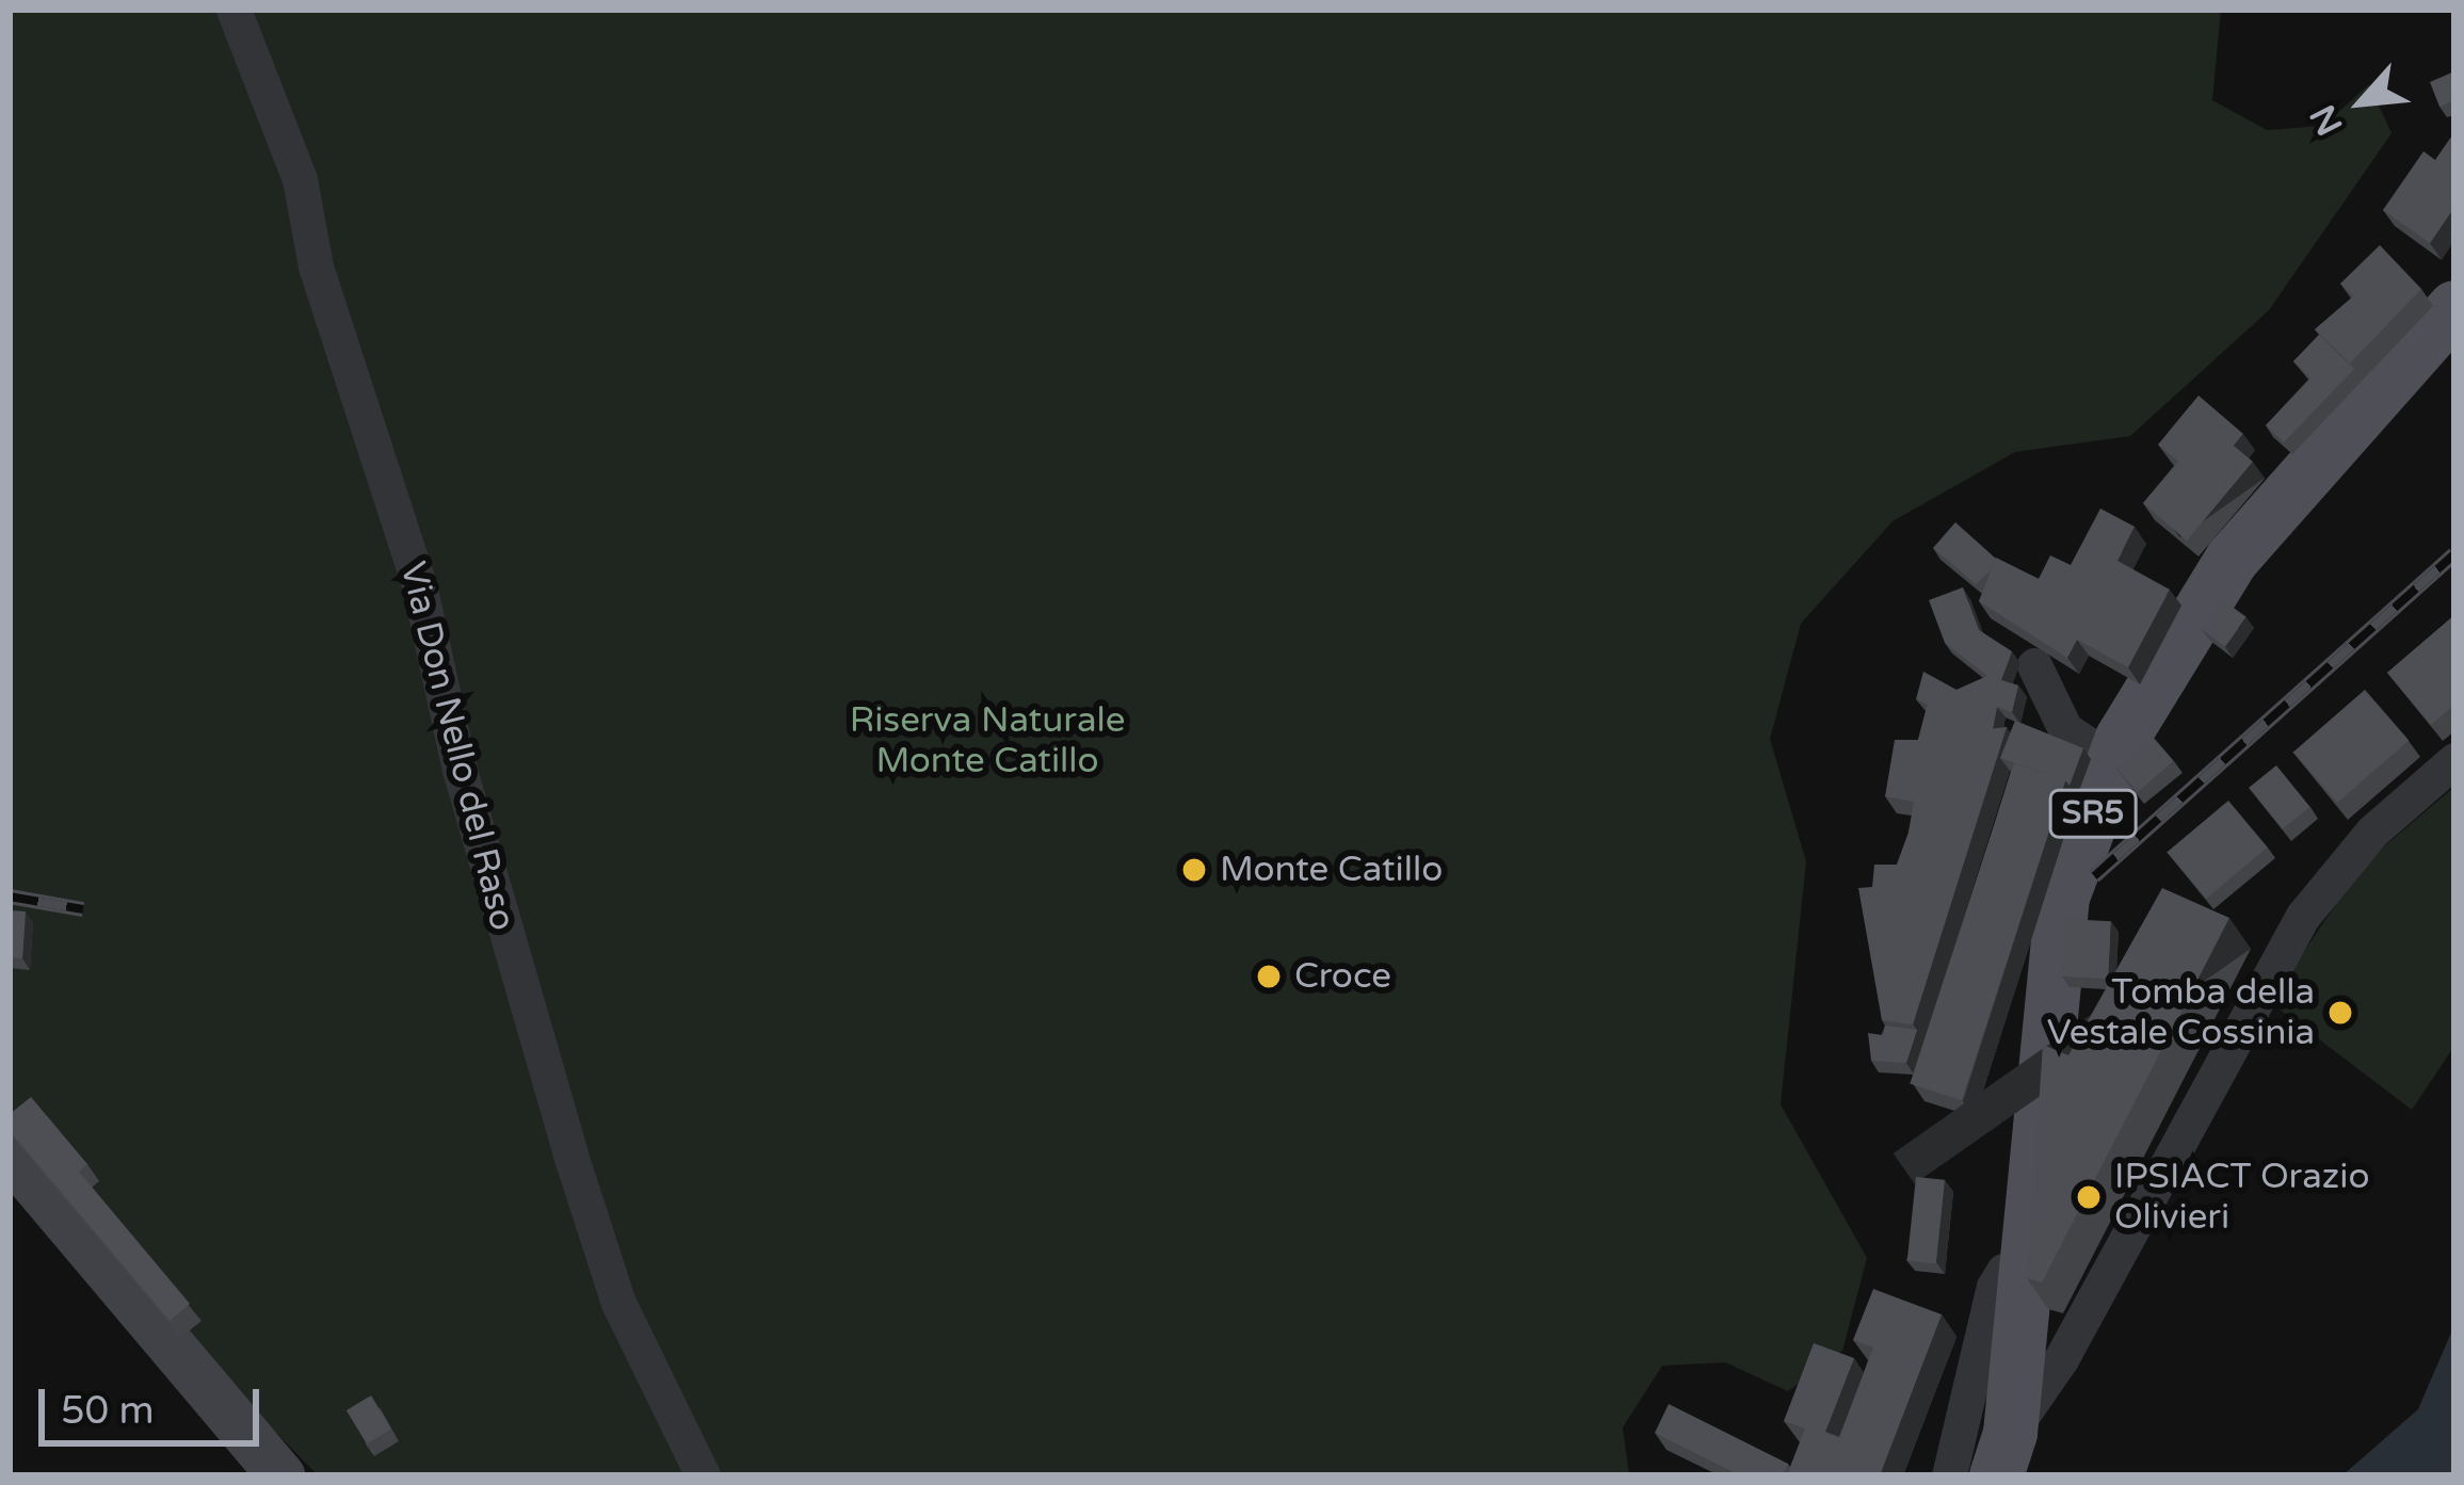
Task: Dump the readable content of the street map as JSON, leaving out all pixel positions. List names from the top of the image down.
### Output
{
  "streets": {
    "main road": ["SR5"],
    "street": ["Via Don Nello del Raso"]
  },
  "parks": ["Riserva Naturale Monte Catillo"],
  "places": [
    "Monte Catillo",
    "Croce",
    "Tomba della Vestale Cossinia",
    "IPSIACT Orazio Olivieri"
  ],
  "scale_bar": "50 m",
  "north": "bottom left"
}
